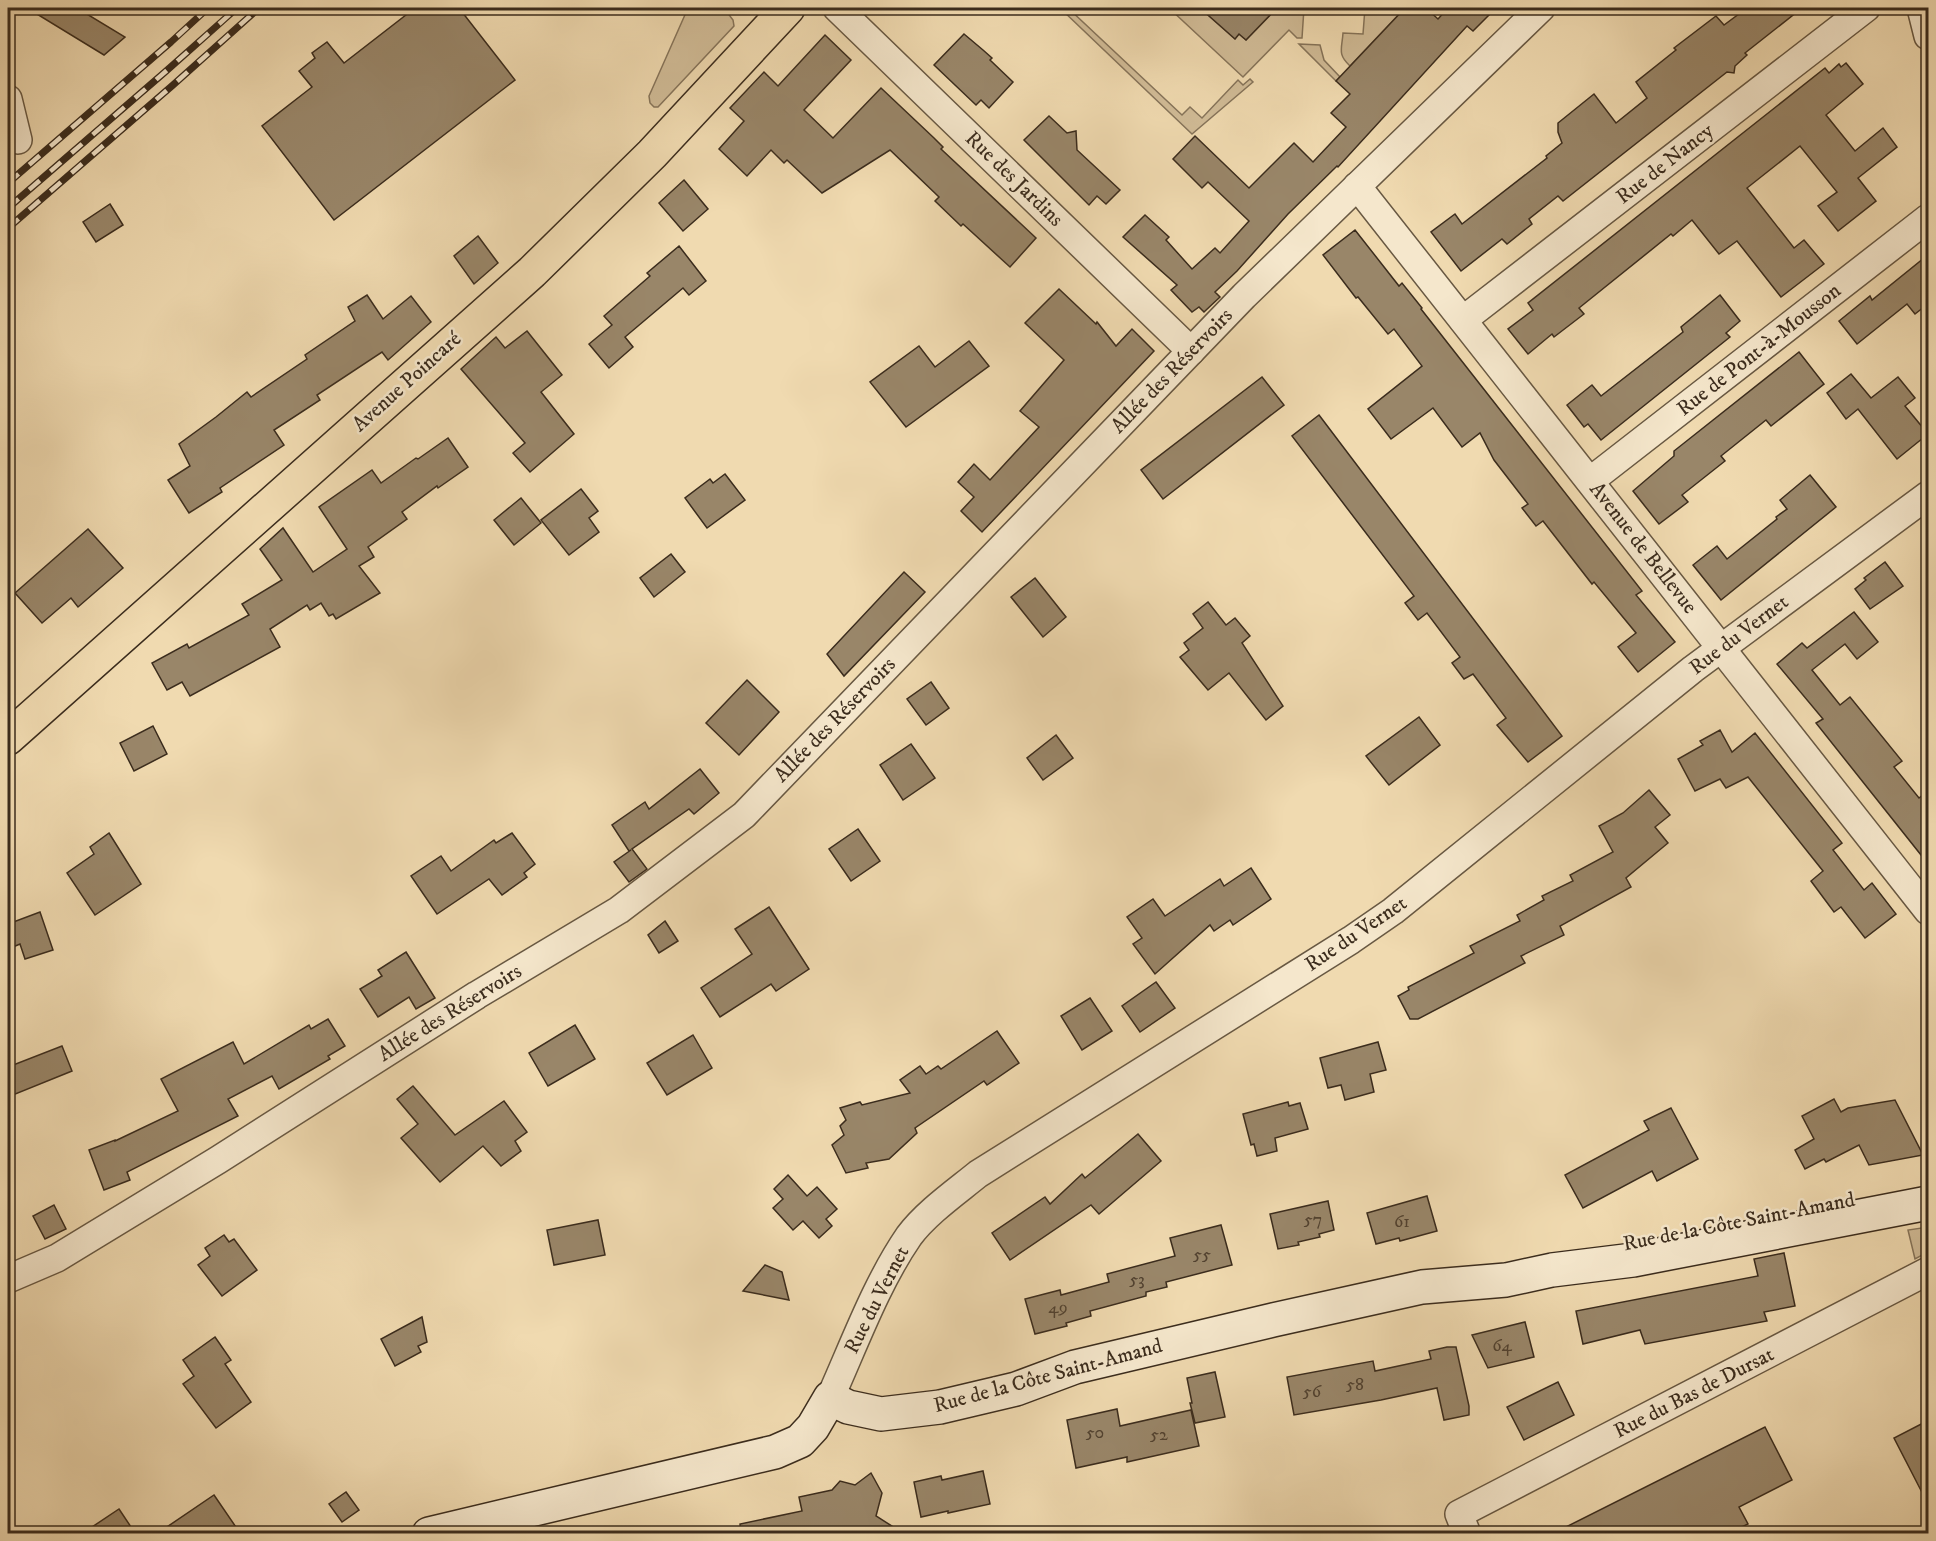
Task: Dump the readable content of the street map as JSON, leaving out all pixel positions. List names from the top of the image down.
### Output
{
  "streets": {
    "main road": ["Avenue Poincaré", "Rue de la Côte Saint-Amand"],
    "street": [
      "Rue de Nancy",
      "Rue des Jardins",
      "Rue de Pont-à-Mousson",
      "Allée des Réservoirs",
      "Avenue de Bellevue",
      "Rue du Vernet",
      "Rue du Bas de Dursat"
    ]
  },
  "crossings": [
    ["Rue de Nancy", "Avenue de Bellevue"],
    ["Rue des Jardins", "Allée des Réservoirs"],
    ["Rue de Pont-à-Mousson", "Avenue de Bellevue"],
    ["Allée des Réservoirs", "Avenue de Bellevue"],
    ["Avenue de Bellevue", "Rue du Vernet"],
    ["Rue du Vernet", "Rue de la Côte Saint-Amand"]
  ],
  "house_numbers": [
    "57",
    "61",
    "55",
    "53",
    "49",
    "64",
    "58",
    "56",
    "50",
    "52"
  ]
}
